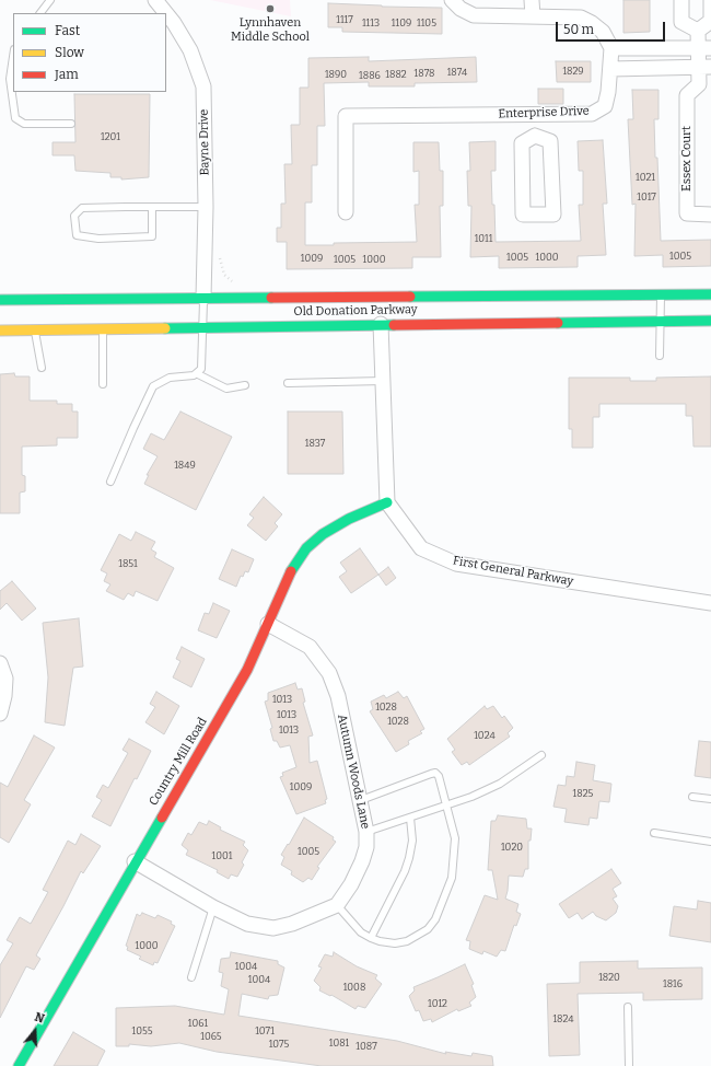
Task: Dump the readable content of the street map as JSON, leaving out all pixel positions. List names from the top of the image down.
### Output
{
  "streets": {
    "street": [
      "Enterprise Drive",
      "Bayne Drive",
      "Essex Court",
      "Old Donation Parkway",
      "First General Parkway",
      "Country Mill Road",
      "Autumn Woods Lane"
    ]
  },
  "crossings": [
    ["Bayne Drive", "Old Donation Parkway"],
    ["First General Parkway", "Country Mill Road"],
    ["Country Mill Road", "Autumn Woods Lane"]
  ],
  "places": ["Lynnhaven Middle School"],
  "house_numbers": [
    "1117",
    "1113",
    "1109",
    "1105",
    "1829",
    "1874",
    "1878",
    "1890",
    "1882",
    "1886",
    "1201",
    "1021",
    "1017",
    "1011",
    "1005",
    "1005",
    "1000",
    "1009",
    "1005",
    "1000",
    "1837",
    "1849",
    "1851",
    "1013",
    "1028",
    "1013",
    "1028",
    "1013",
    "1024",
    "1009",
    "1825",
    "1020",
    "1005",
    "1001",
    "1000",
    "1004",
    "1820",
    "1004",
    "1816",
    "1008",
    "1012",
    "1824",
    "1061",
    "1055",
    "1071",
    "1065",
    "1081",
    "1075",
    "1087"
  ],
  "legend": ["Fast", "Slow", "Jam"],
  "scale_bar": "50 m",
  "north": "top"
}
